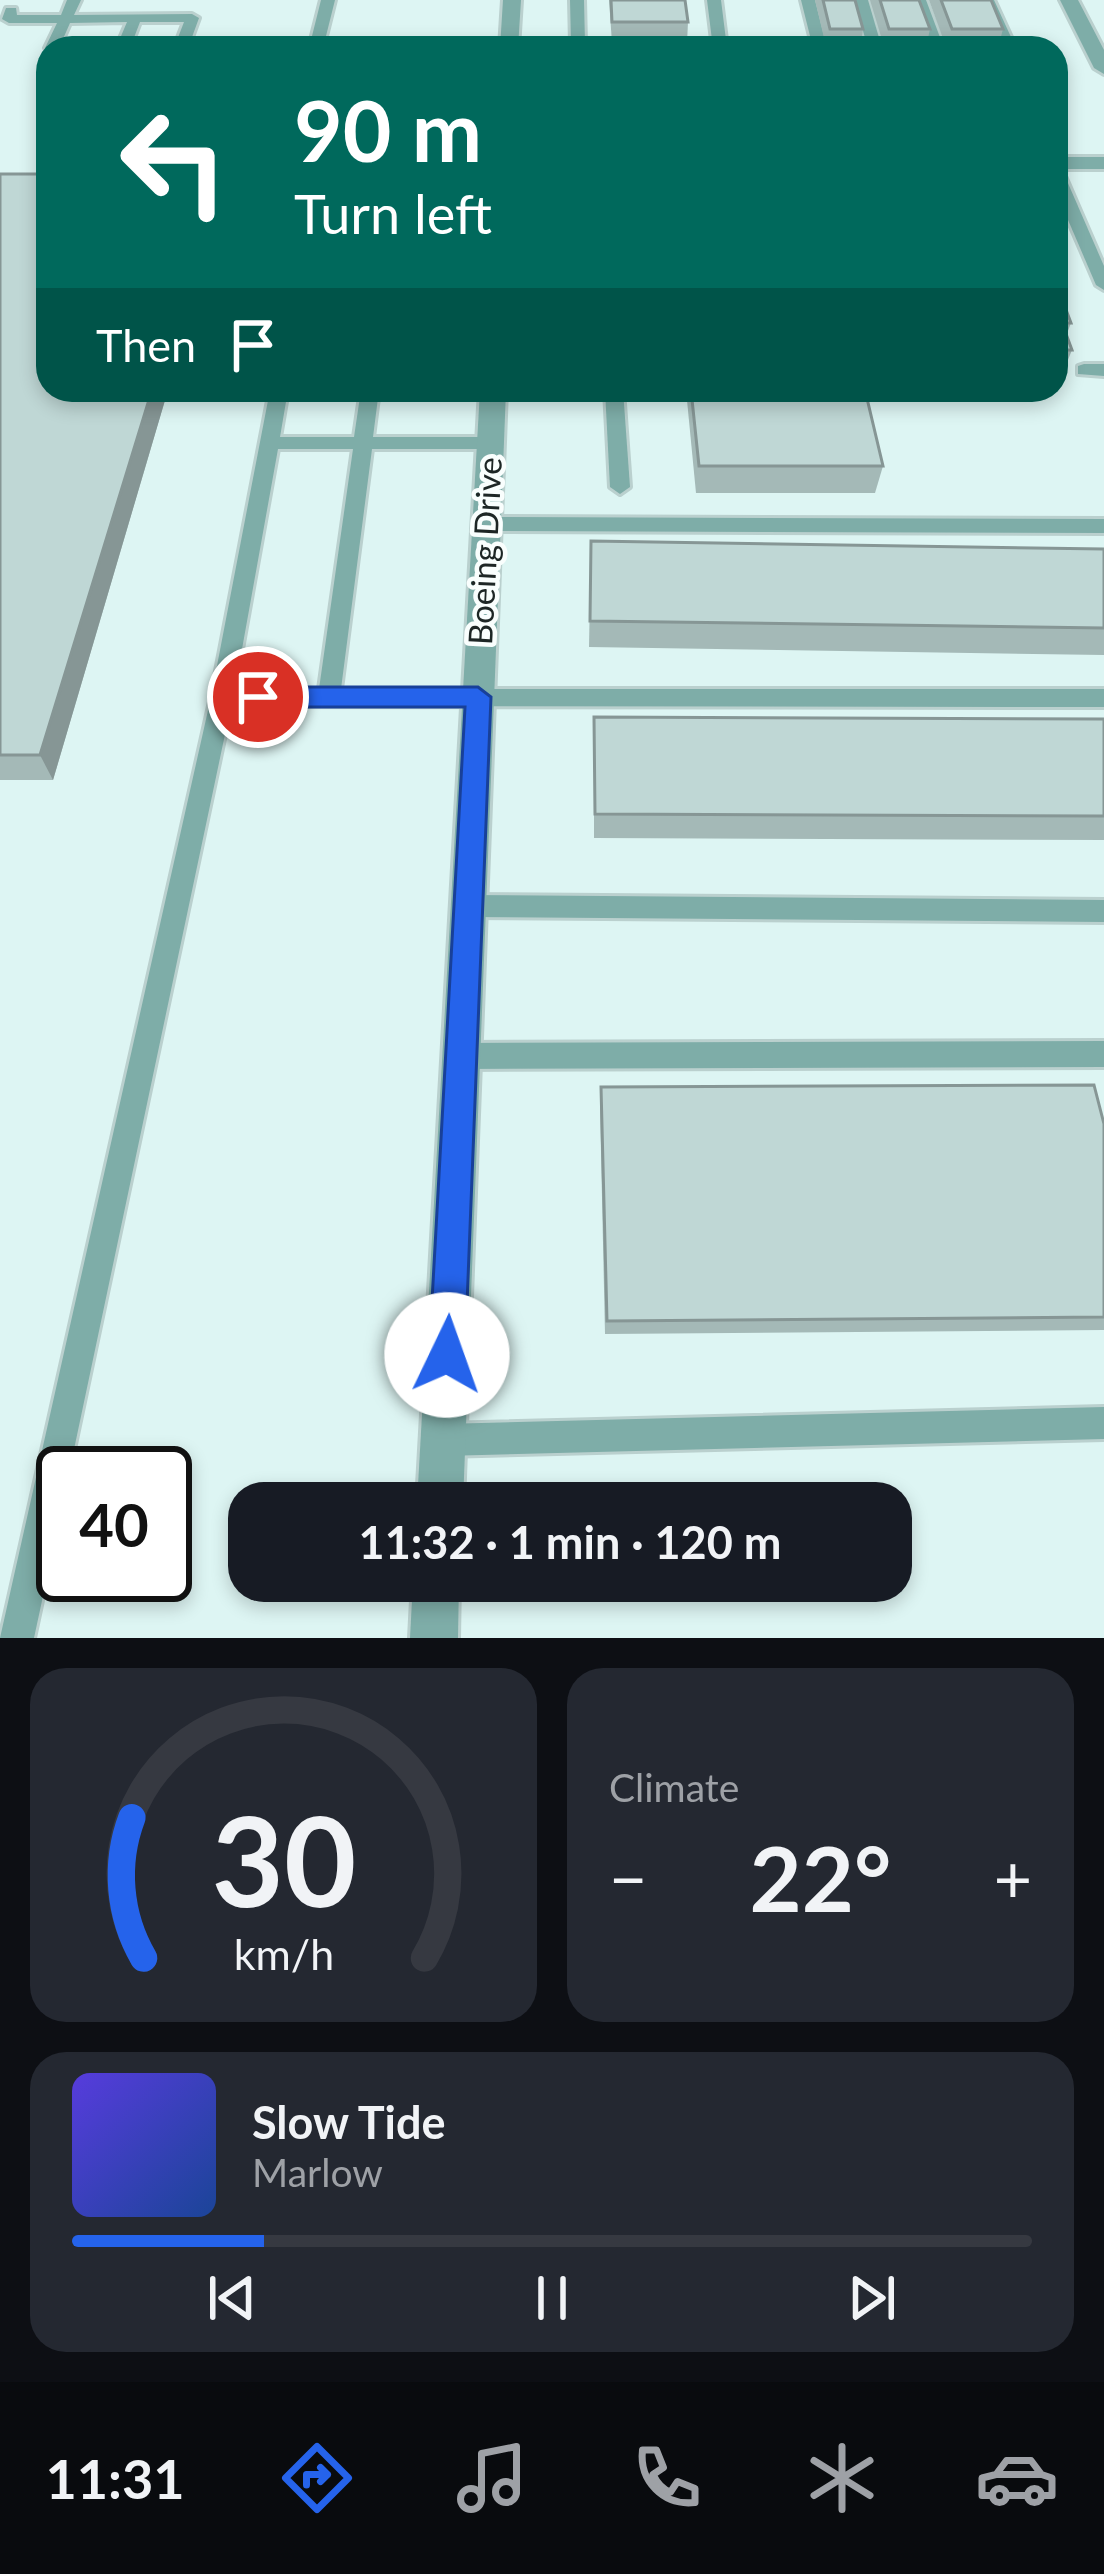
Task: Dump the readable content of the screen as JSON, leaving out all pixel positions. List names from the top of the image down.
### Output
{
  "streets": {
    "street": ["Boeing Drive"]
  },
  "page": {
    "turn": ["90 m", "Turn left"],
    "then": "Then",
    "limit": "40",
    "trip": "11:32 · 1 min · 120 m",
    "tile": "Climate",
    "heat": ["−", "22°", "+"],
    "song": ["Slow Tide", "Marlow"],
    "tabs": "11:31",
    "gauge": ["30", "km/h"]
  }
}
